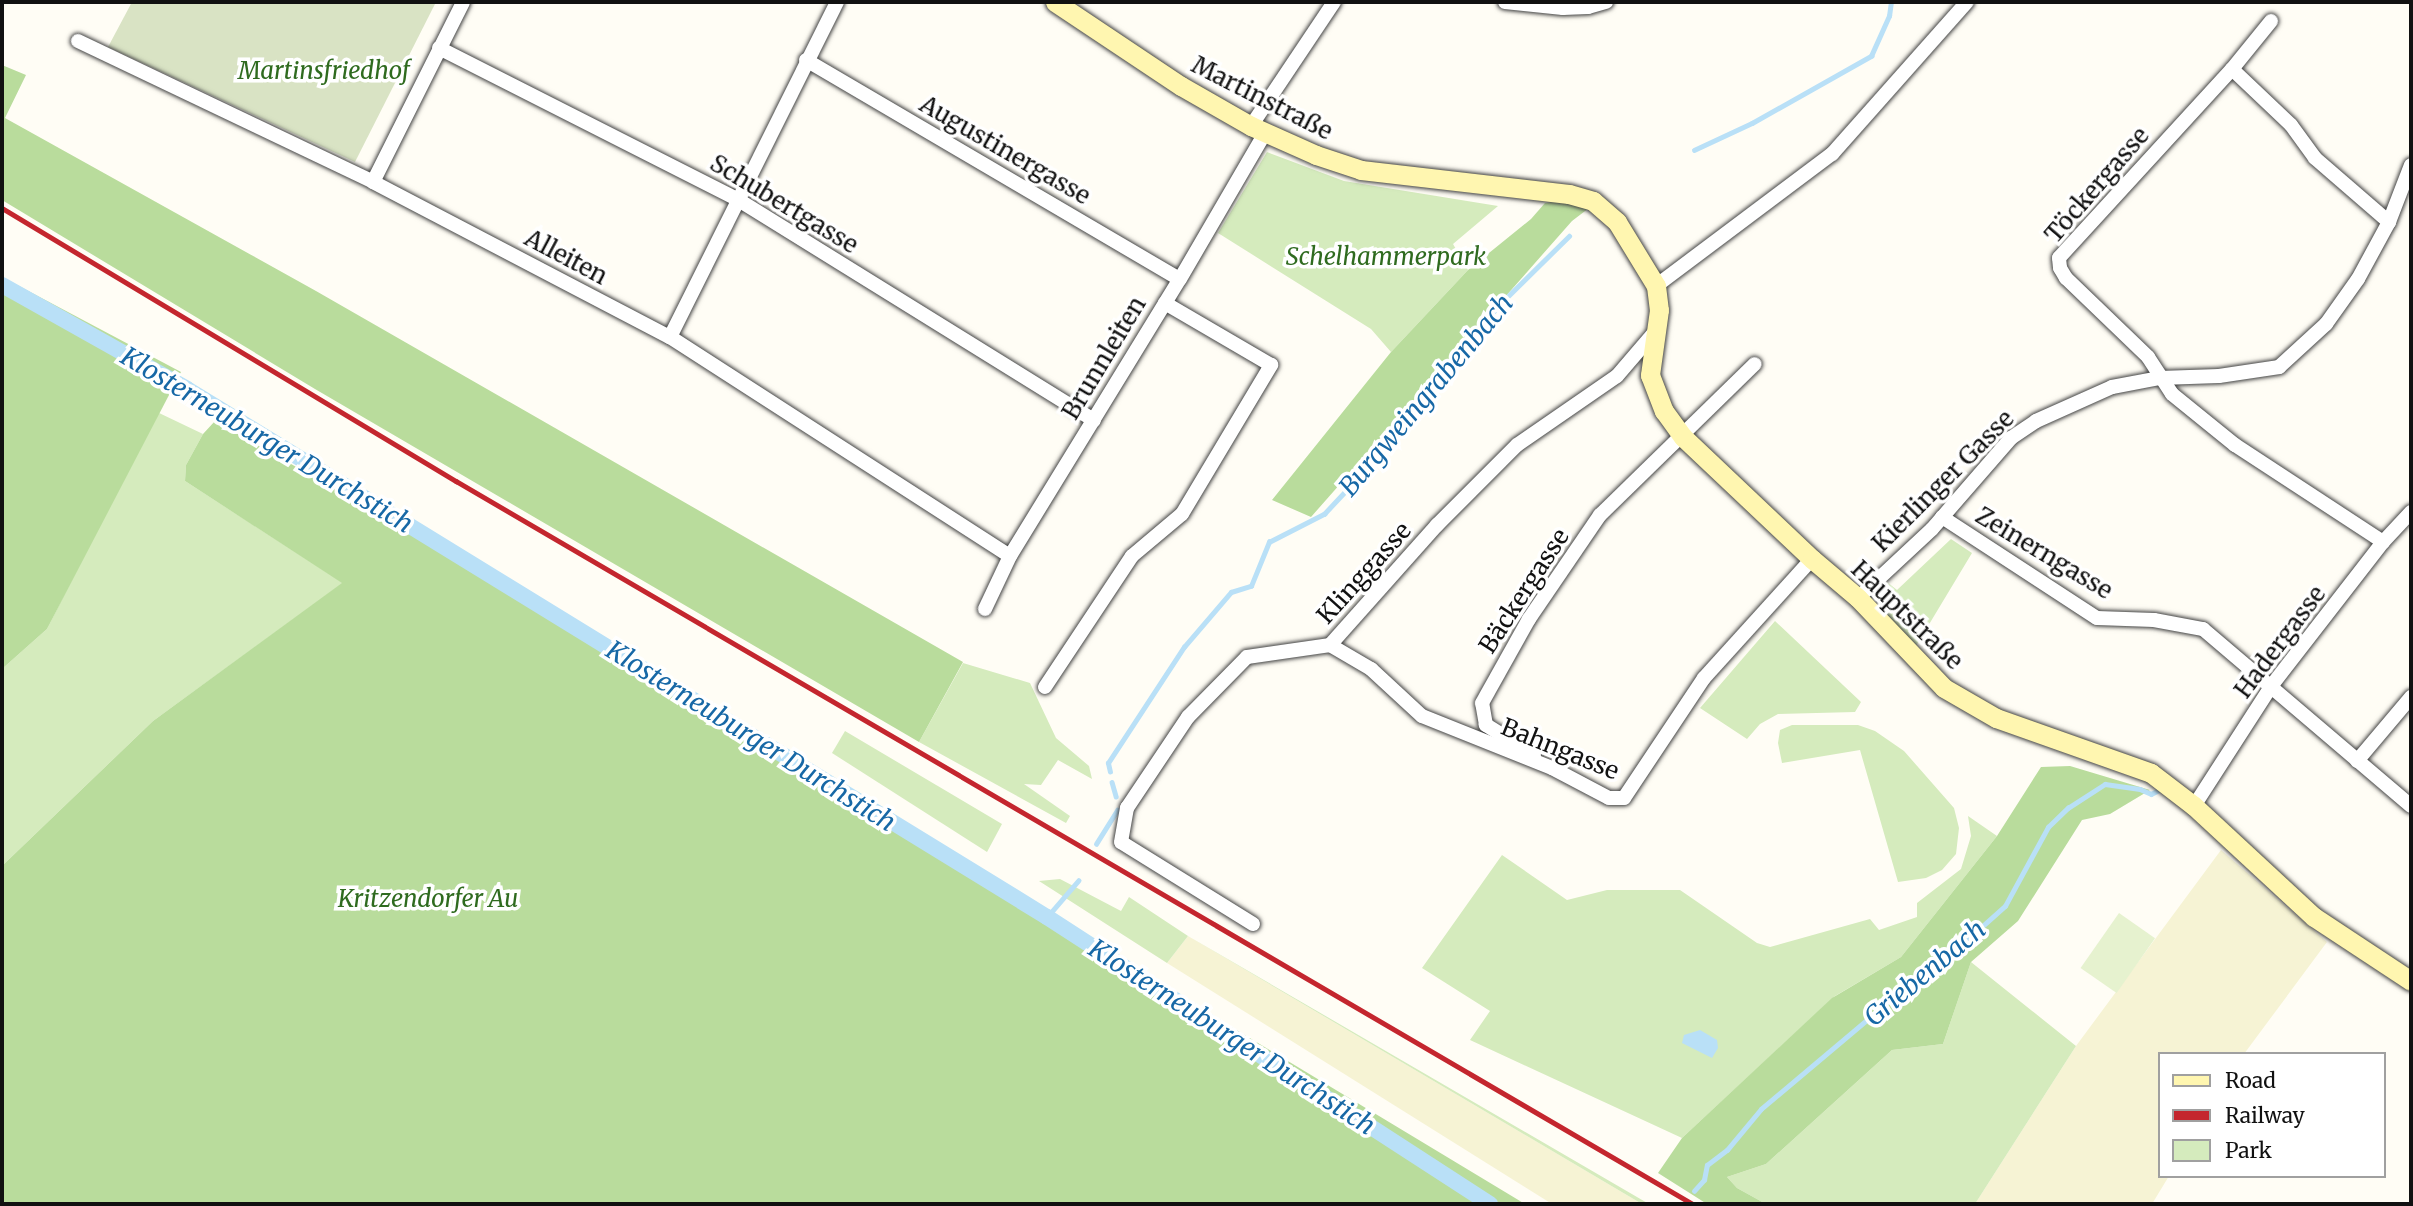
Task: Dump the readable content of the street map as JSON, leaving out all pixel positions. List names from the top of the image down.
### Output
{
  "streets": {
    "main road": ["Martinstraße", "Hauptstraße"],
    "street": [
      "Augustinergasse",
      "Töckergasse",
      "Schubertgasse",
      "Alleiten",
      "Brunnleiten",
      "Kierlinger Gasse",
      "Zeinerngasse",
      "Klinggasse",
      "Bäckergasse",
      "Hadergasse",
      "Bahngasse"
    ]
  },
  "crossings": [
    ["Martinstraße", "Brunnleiten"],
    ["Martinstraße", "Hauptstraße"],
    ["Augustinergasse", "Brunnleiten"],
    ["Töckergasse", "Kierlinger Gasse"],
    ["Schubertgasse", "Brunnleiten"],
    ["Alleiten", "Brunnleiten"],
    ["Kierlinger Gasse", "Zeinerngasse"],
    ["Kierlinger Gasse", "Hauptstraße"],
    ["Zeinerngasse", "Hadergasse"],
    ["Klinggasse", "Hauptstraße"],
    ["Klinggasse", "Bahngasse"],
    ["Bäckergasse", "Hauptstraße"],
    ["Bäckergasse", "Bahngasse"],
    ["Hauptstraße", "Hadergasse"],
    ["Hauptstraße", "Bahngasse"]
  ],
  "water": ["Burgweingrabenbach", "Klosterneuburger Durchstich", "Griebenbach"],
  "parks": ["Martinsfriedhof", "Schelhammerpark", "Kritzendorfer Au"],
  "legend": ["Road", "Railway", "Park"]
}
